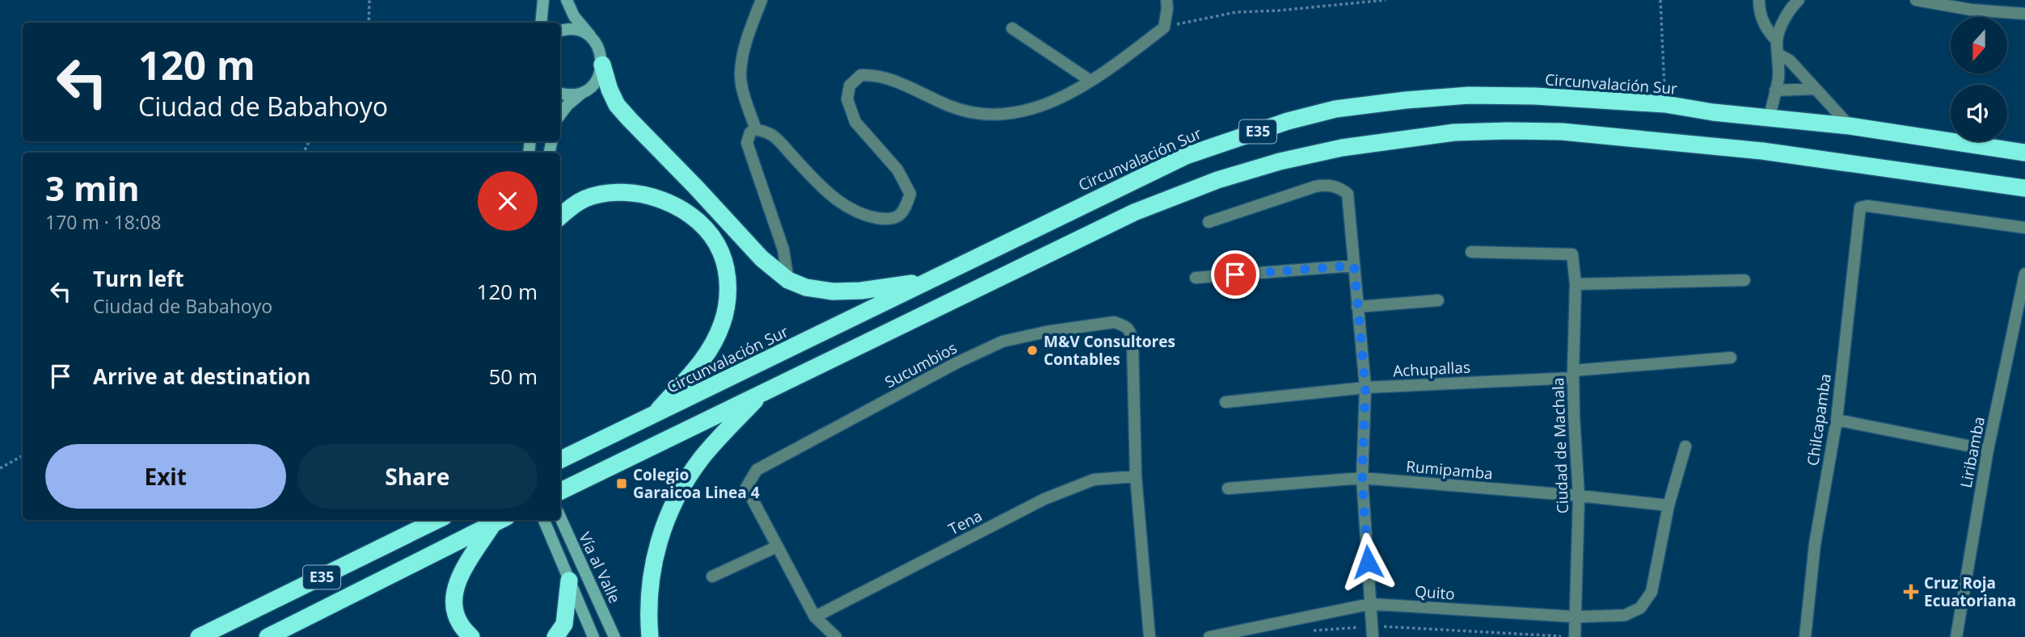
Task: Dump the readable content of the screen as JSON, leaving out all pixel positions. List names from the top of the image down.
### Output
{
  "streets": {
    "highway": ["Circunvalación Sur", "E35"],
    "main road": ["Vía al Valle"],
    "street": [
      "Sucumbios",
      "Achupallas",
      "Chilcapamba",
      "Ciudad de Machala",
      "Liribamba",
      "Rumipamba",
      "Tena",
      "Quito"
    ]
  },
  "crossings": [
    ["Sucumbios", "Tena"],
    ["Achupallas", "Ciudad de Machala"],
    ["Ciudad de Machala", "Rumipamba"],
    ["Ciudad de Machala", "Quito"],
    ["Rumipamba", "Quito"]
  ],
  "places": {
    "other": ["M&V Consultores Contables"],
    "transit": ["Colegio Garaicoa Linea 4"],
    "health": ["Cruz Roja Ecuatoriana"]
  },
  "north": "bottom",
  "page": {
    "turn": ["120 m", "Ciudad de Babahoyo"],
    "heading": ["3 min", "170 m · 18:08"],
    "list": [
      {
        "name": "Turn left",
        "note": "Ciudad de Babahoyo",
        "value": "120 m"
      },
      {
        "name": "Arrive at destination",
        "value": "50 m"
      }
    ],
    "buttons": ["Exit", "Share"]
  }
}
